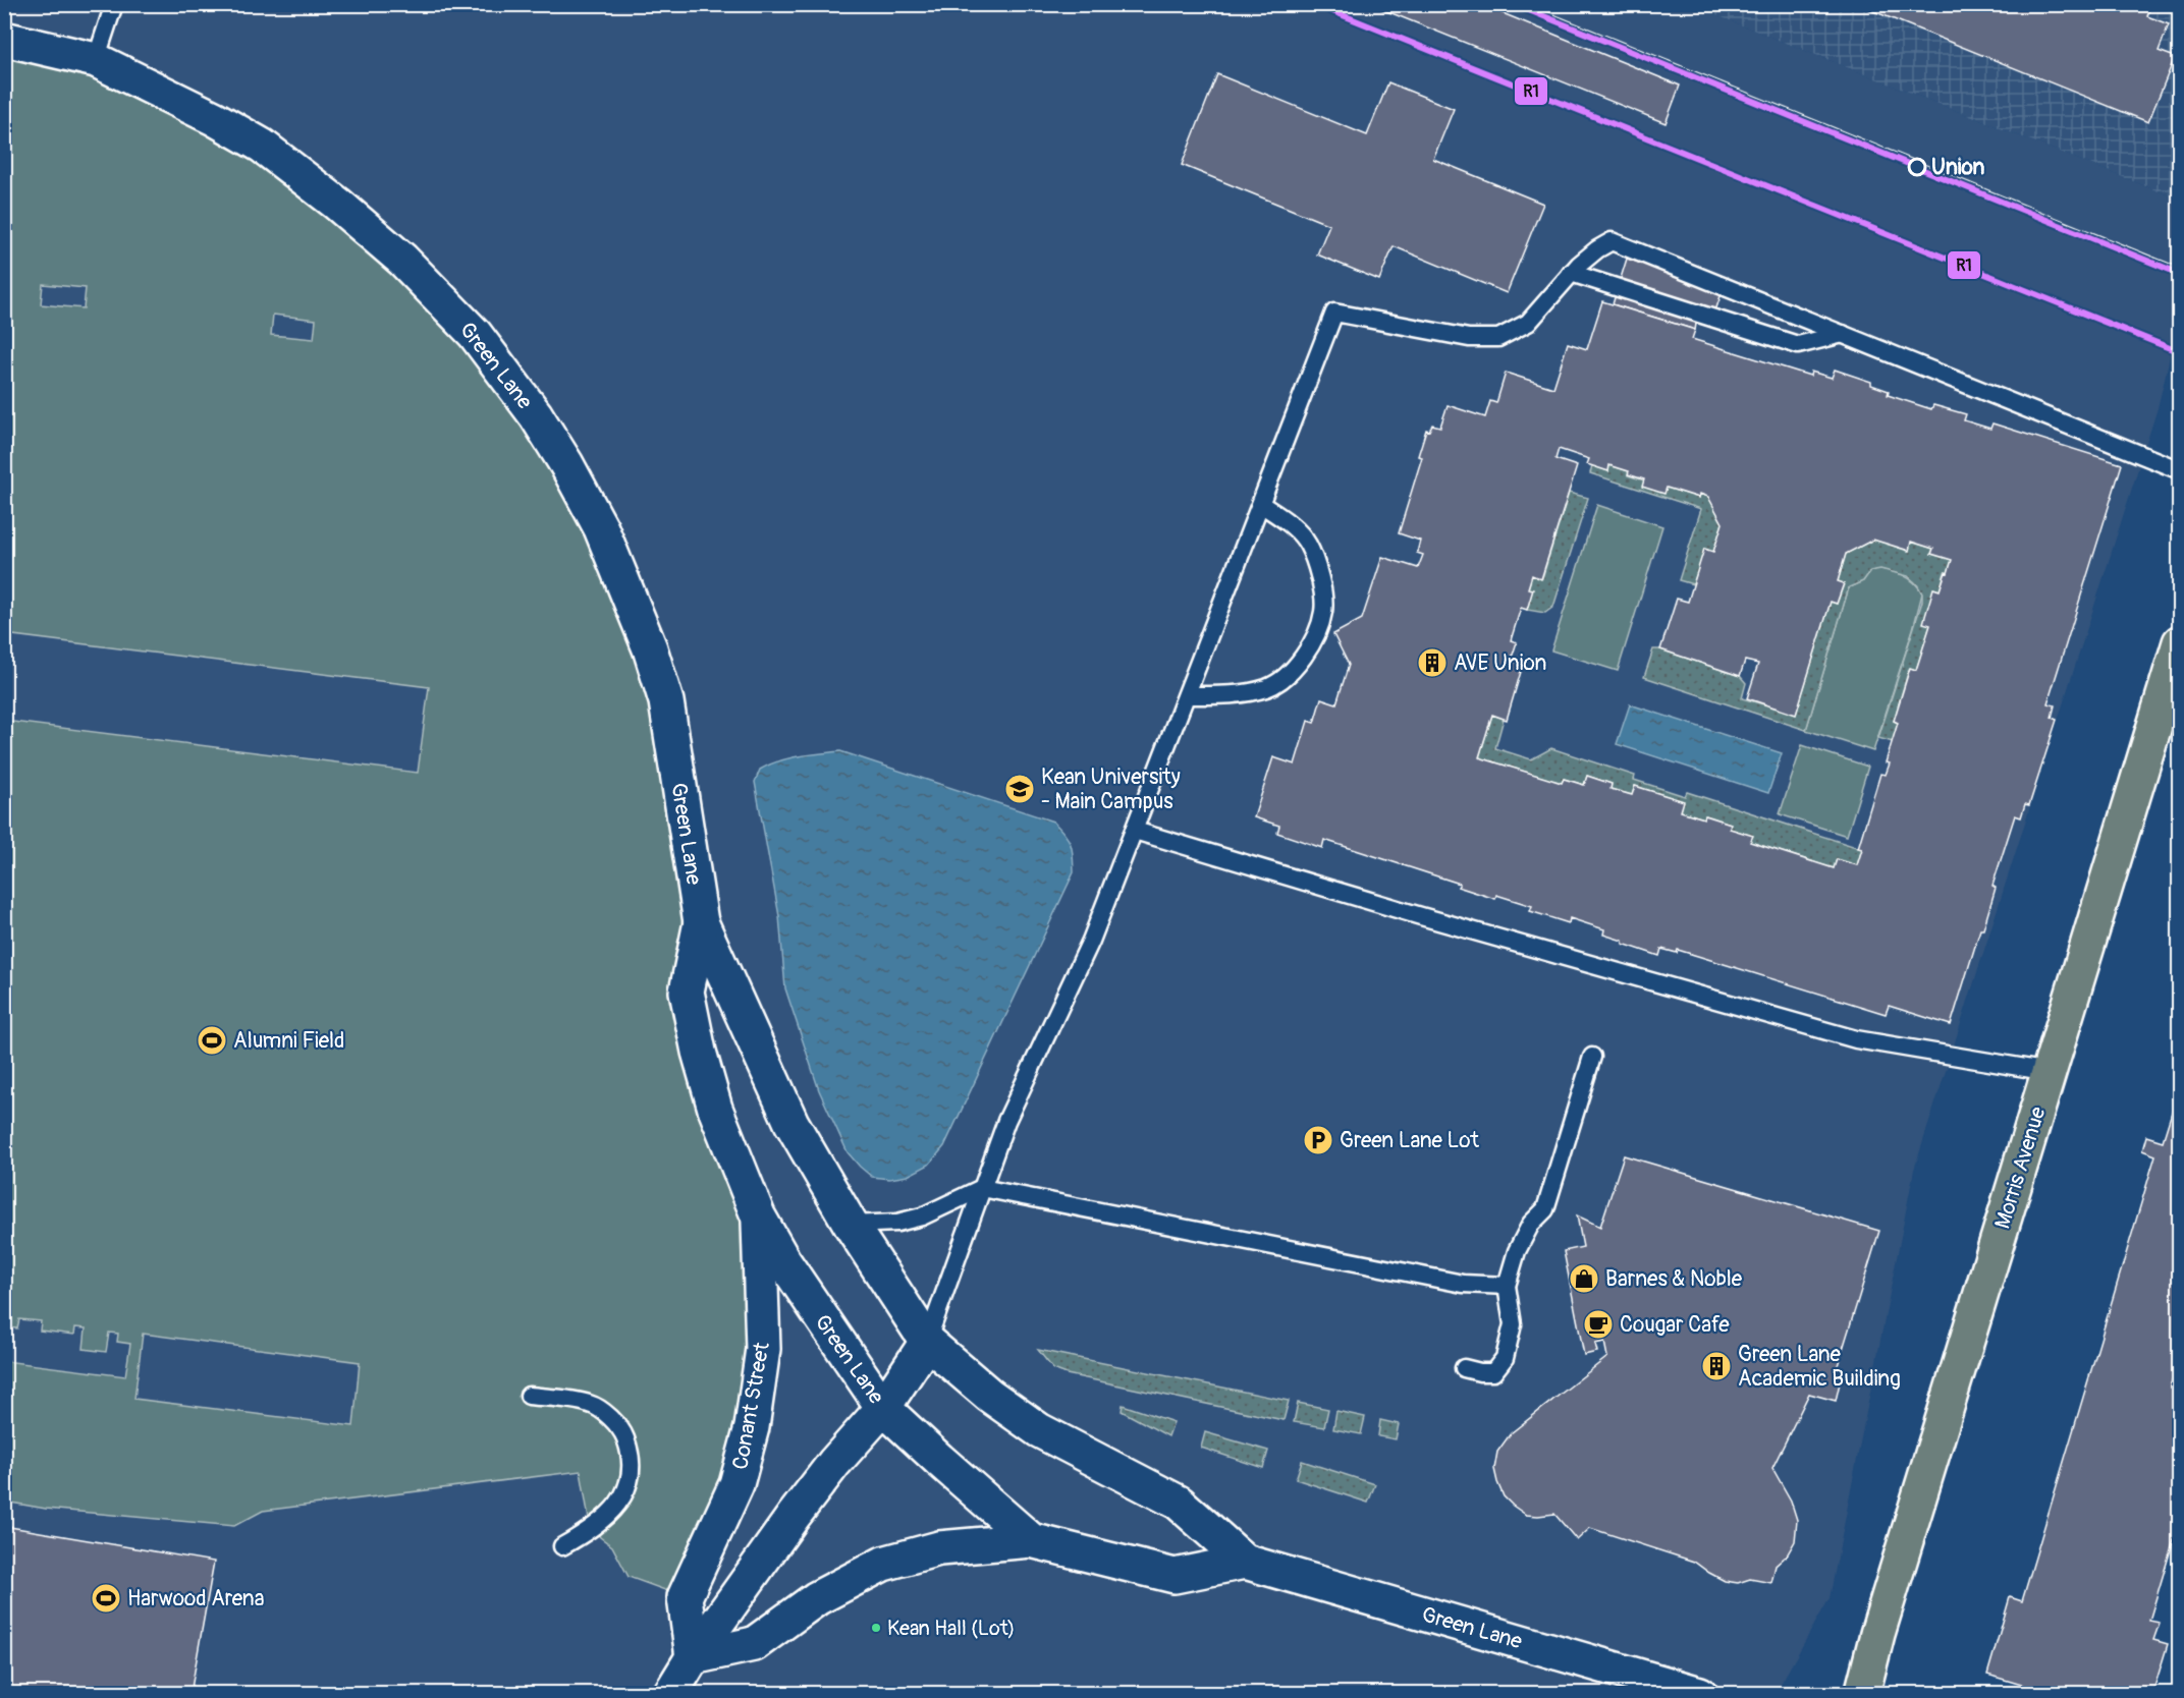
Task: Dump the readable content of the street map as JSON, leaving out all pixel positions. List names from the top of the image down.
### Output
{
  "streets": {
    "main road": ["Morris Avenue"],
    "street": ["Green Lane", "Conant Street"]
  },
  "crossings": [
    ["Green Lane", "Conant Street"]
  ],
  "places": {
    "other": ["Union", "Kean Hall (Lot)"],
    "building": ["AVE Union", "Green Lane Academic Building"],
    "school or university": ["Kean University - Main Campus"],
    "sports": ["Alumni Field", "Harwood Arena"],
    "parking": ["Green Lane Lot"],
    "shop": ["Barnes & Noble"],
    "cafe": ["Cougar Cafe"]
  },
  "lines": ["transit line R1"]
}
